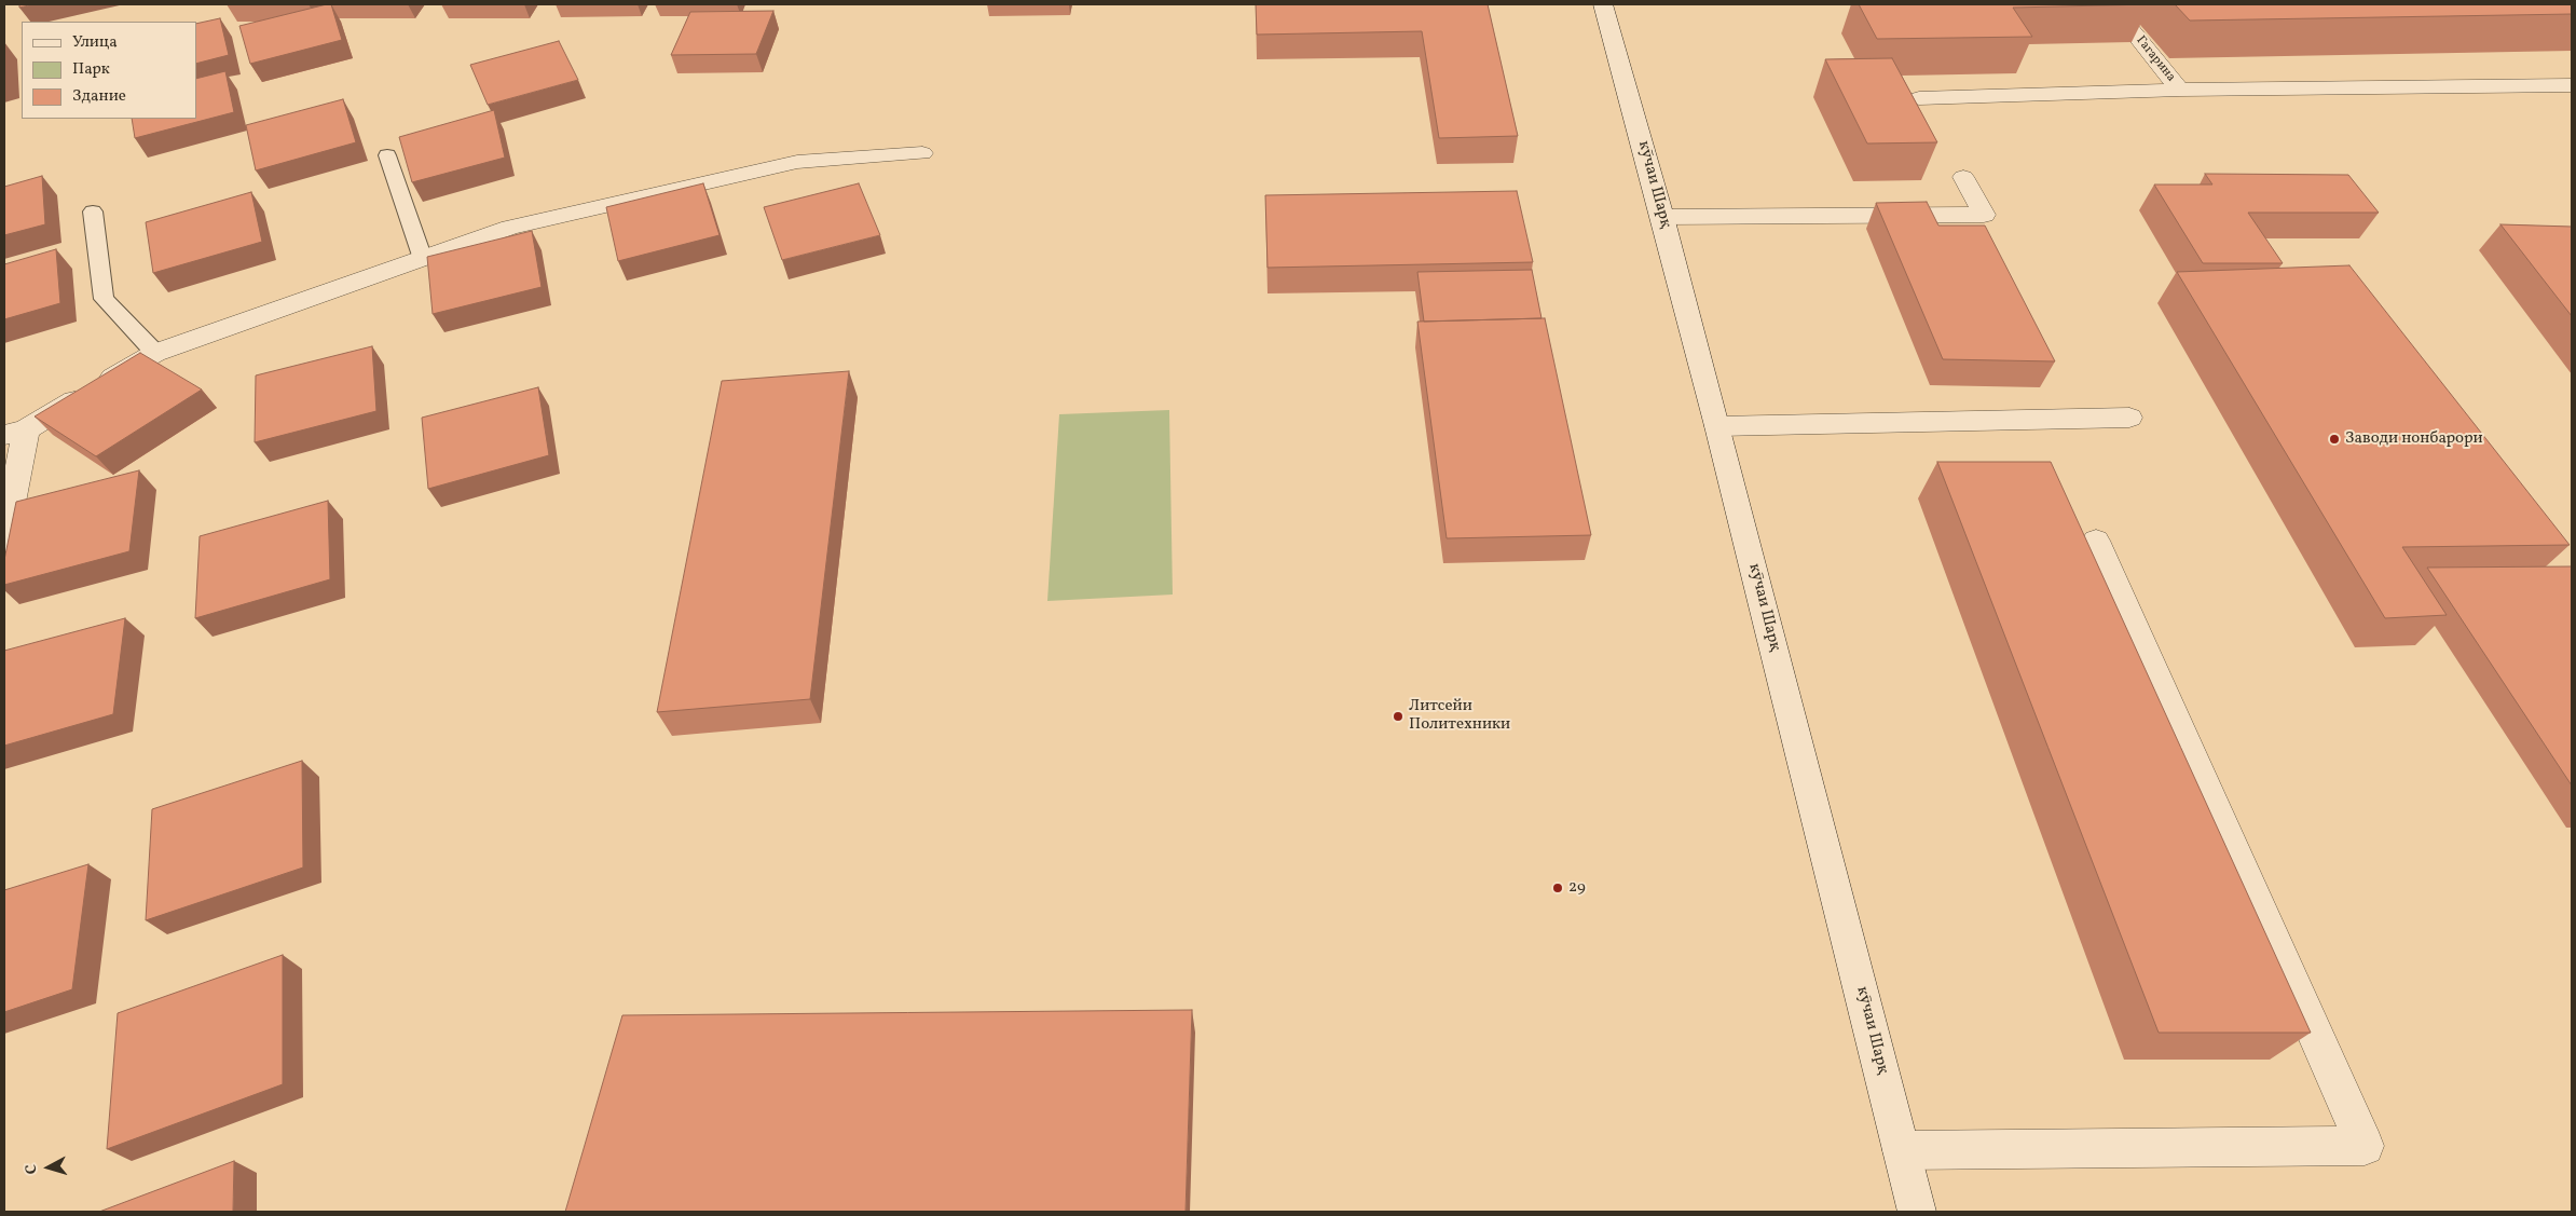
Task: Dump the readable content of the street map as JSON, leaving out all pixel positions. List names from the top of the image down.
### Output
{
  "streets": {
    "street": ["Гагарина", "кӯчаи Шарқ"]
  },
  "places": ["Заводи нонбарори", "Литсейи Политехники", "29"],
  "legend": ["Улица", "Парк", "Здание"],
  "north": "left"
}
